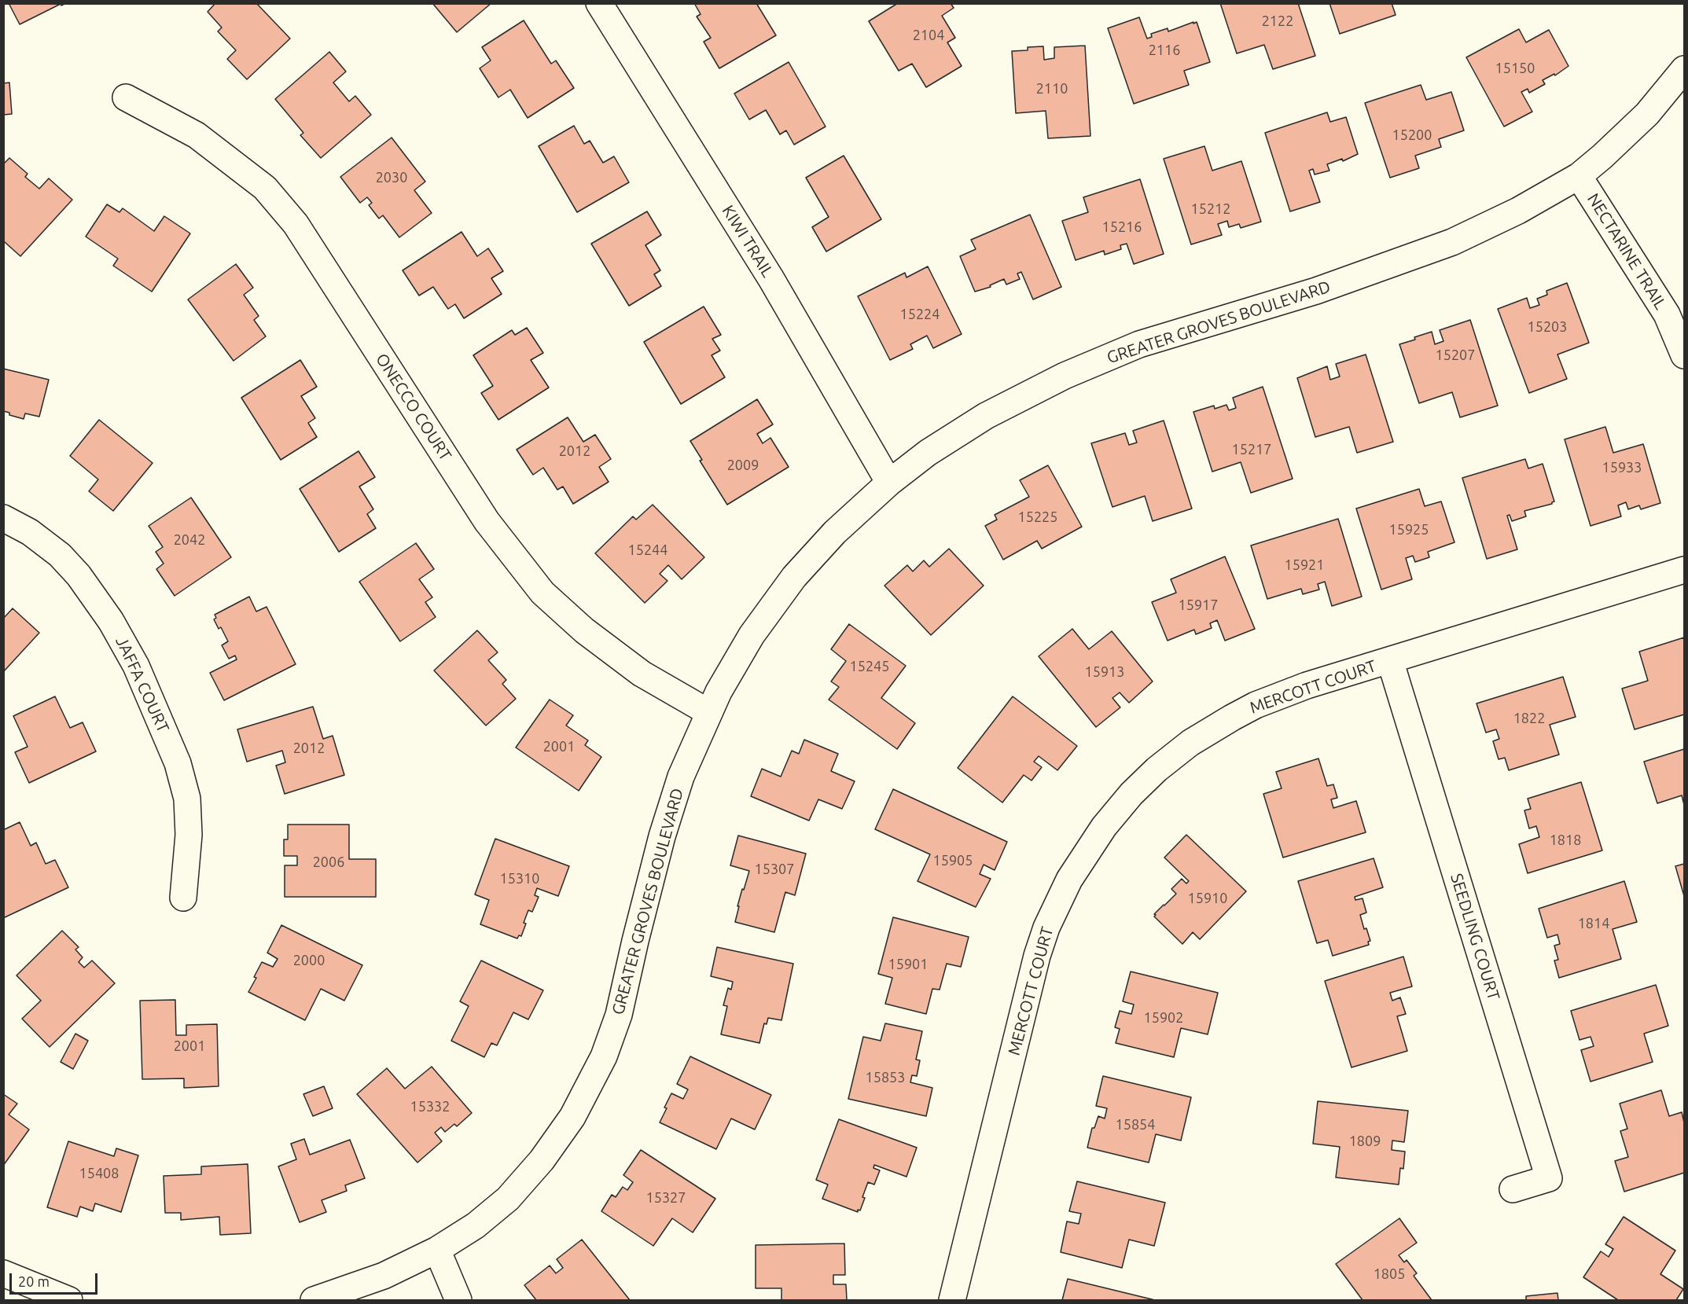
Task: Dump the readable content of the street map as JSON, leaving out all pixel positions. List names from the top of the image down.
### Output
{
  "streets": {
    "street": [
      "KIWI TRAIL",
      "NECTARINE TRAIL",
      "GREATER GROVES BOULEVARD",
      "ONECCO COURT",
      "JAFFA COURT",
      "MERCOTT COURT",
      "SEEDLING COURT"
    ]
  },
  "crossings": [
    ["KIWI TRAIL", "GREATER GROVES BOULEVARD"],
    ["NECTARINE TRAIL", "GREATER GROVES BOULEVARD"],
    ["GREATER GROVES BOULEVARD", "ONECCO COURT"],
    ["MERCOTT COURT", "SEEDLING COURT"]
  ],
  "house_numbers": [
    "2122",
    "2104",
    "2116",
    "15150",
    "2110",
    "15200",
    "2030",
    "15212",
    "15216",
    "15224",
    "15203",
    "15207",
    "15217",
    "2012",
    "2009",
    "15933",
    "15225",
    "15925",
    "2042",
    "15244",
    "15921",
    "15917",
    "15245",
    "15913",
    "1822",
    "2001",
    "2012",
    "1818",
    "15905",
    "2006",
    "15307",
    "15310",
    "15910",
    "1814",
    "2000",
    "15901",
    "15902",
    "2001",
    "15853",
    "15332",
    "15854",
    "1809",
    "15408",
    "15327",
    "1805"
  ],
  "scale_bar": "20 m"
}
